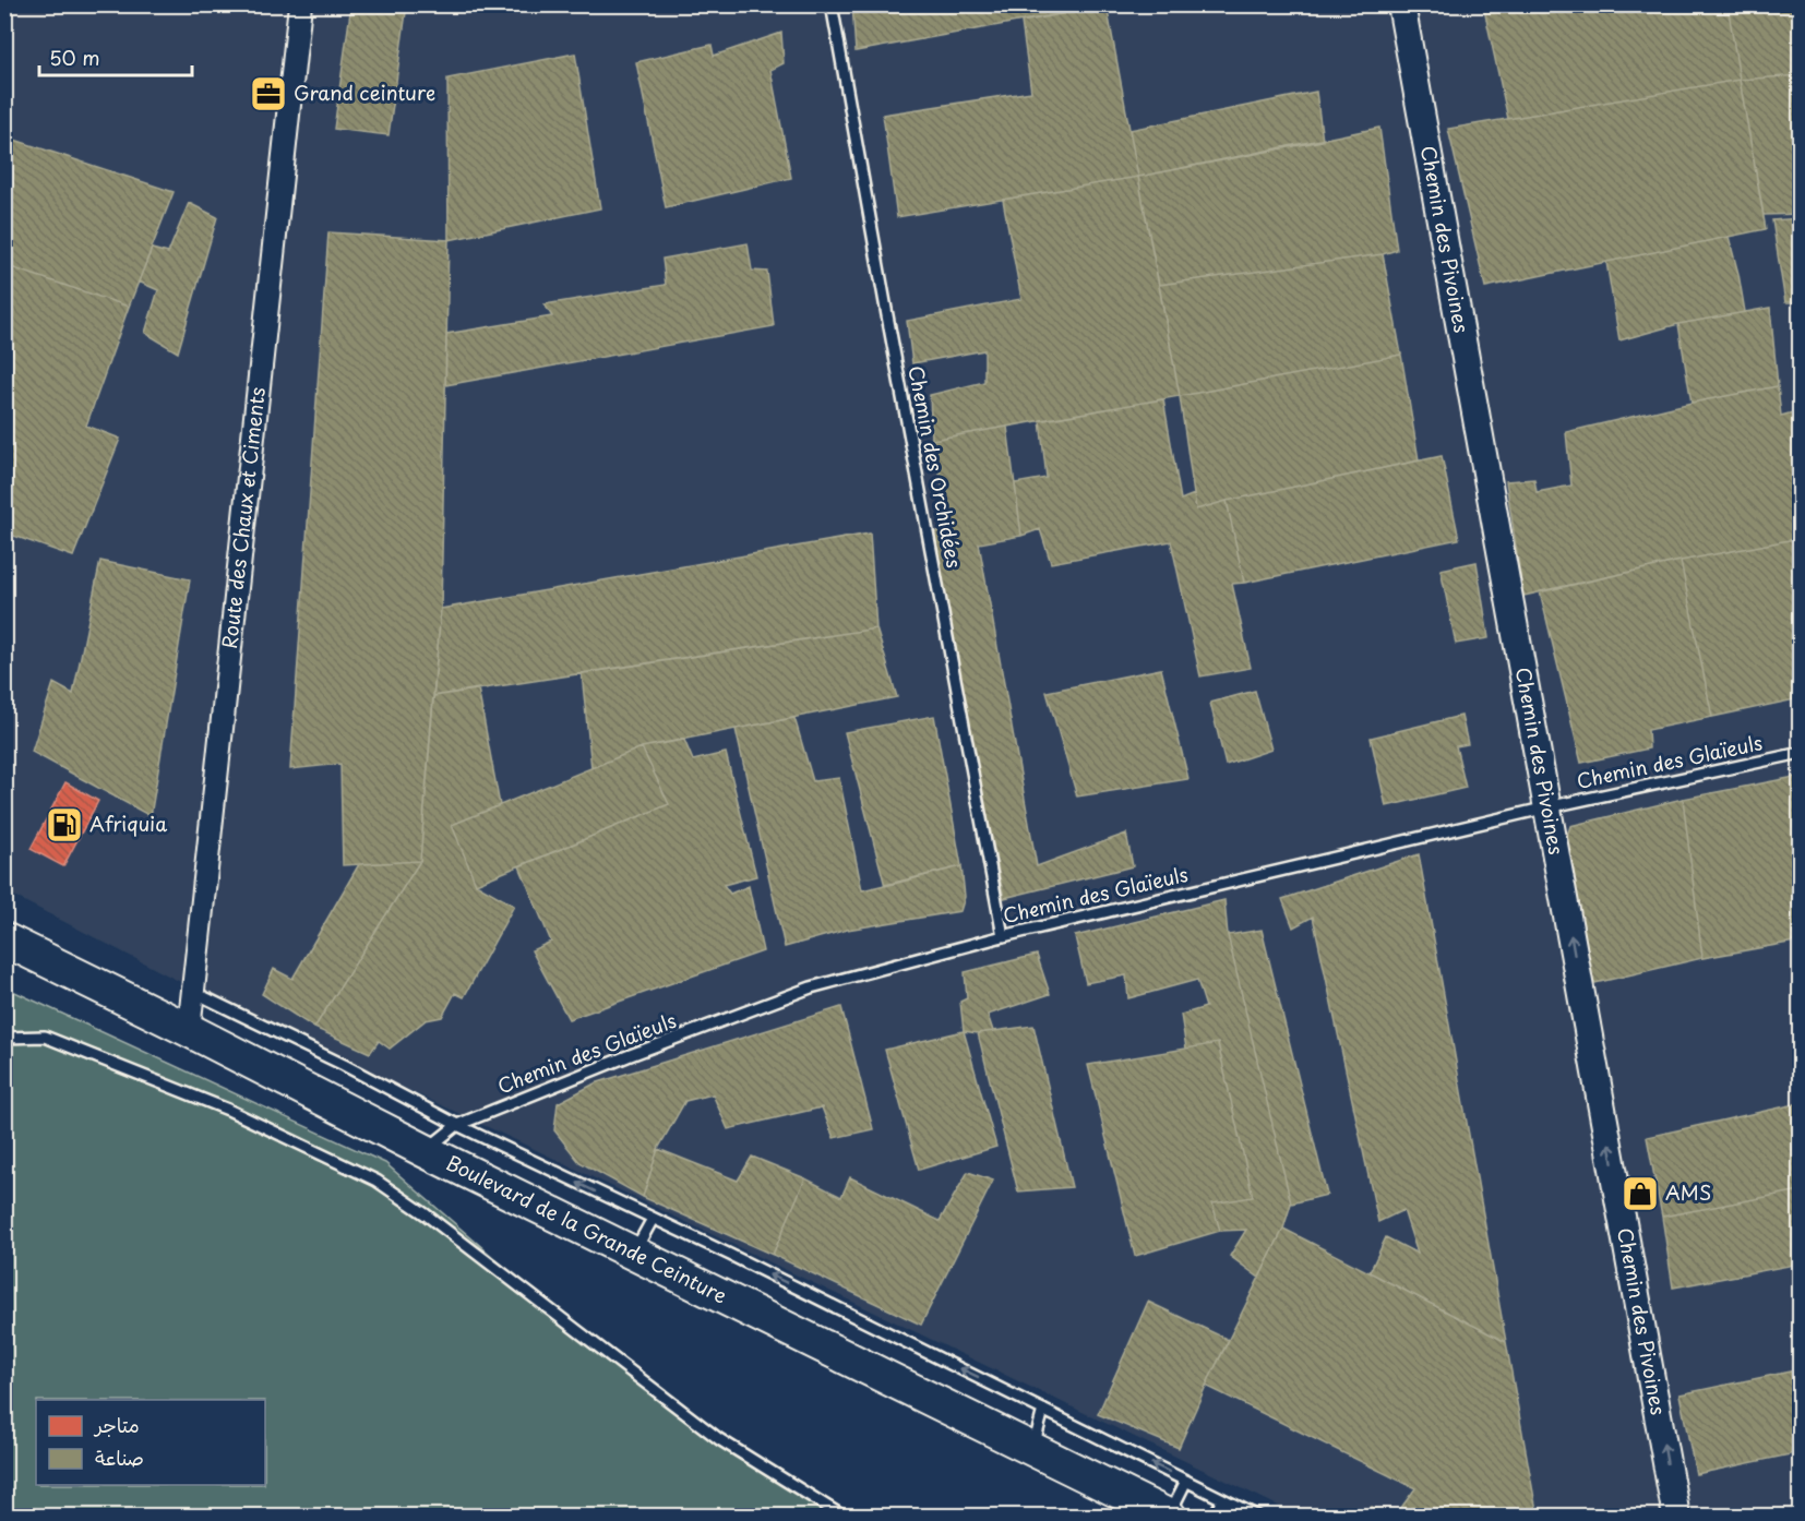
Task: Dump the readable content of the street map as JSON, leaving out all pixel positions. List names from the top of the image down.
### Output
{
  "streets": {
    "main road": ["Boulevard de la Grande Ceinture"],
    "street": ["Chemin des Pivoines", "Route des Chaux et Ciments"],
    "lane": ["Chemin des Orchidées", "Chemin des Glaïeuls"]
  },
  "crossings": [
    ["Chemin des Pivoines", "Chemin des Glaïeuls"],
    ["Chemin des Orchidées", "Chemin des Glaïeuls"],
    ["Route des Chaux et Ciments", "Boulevard de la Grande Ceinture"],
    ["Chemin des Glaïeuls", "Boulevard de la Grande Ceinture"]
  ],
  "one_way": ["Chemin des Pivoines"],
  "places": {
    "office": ["Grand ceinture"],
    "fuel station": ["Afriquia"],
    "shop": ["AMS"]
  },
  "legend": ["متاجر", "صناعة"],
  "scale_bar": "50 m"
}
